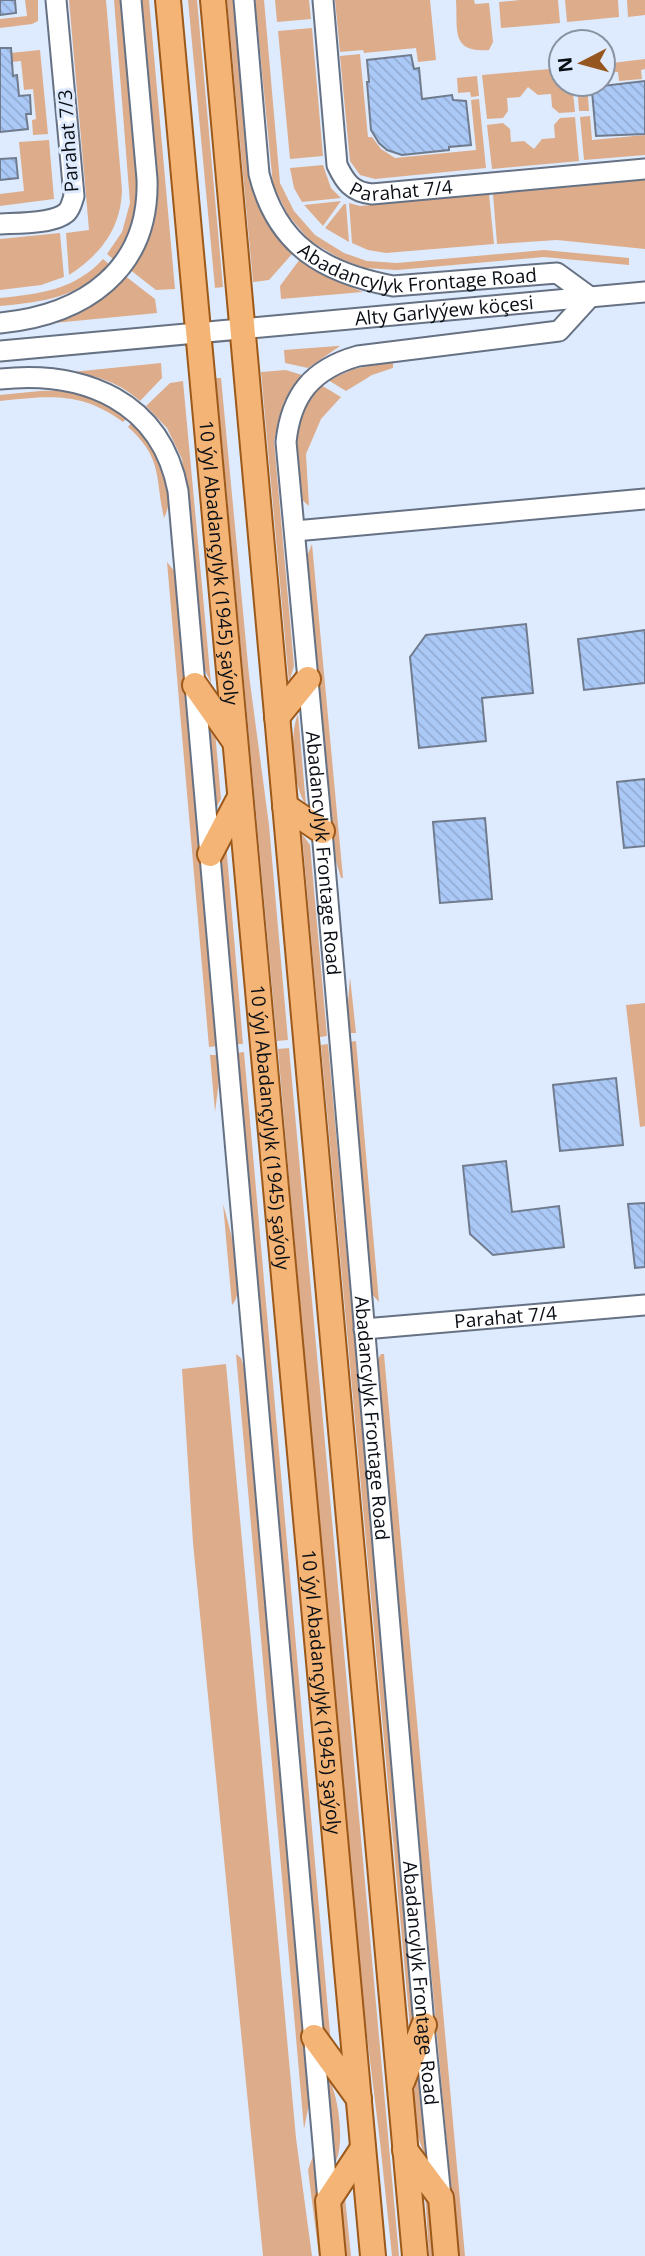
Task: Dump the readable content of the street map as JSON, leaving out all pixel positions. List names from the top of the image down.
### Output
{
  "streets": {
    "main road": ["10 ýyl Abadançylyk (1945) şaýoly"],
    "street": [
      "Parahat 7/3",
      "Parahat 7/4",
      "Abadancylyk Frontage Road",
      "Alty Garlyýew köçesi"
    ]
  },
  "crossings": [
    ["Parahat 7/4", "Abadancylyk Frontage Road"],
    ["Abadancylyk Frontage Road", "Alty Garlyýew köçesi"],
    ["Alty Garlyýew köçesi", "10 ýyl Abadançylyk (1945) şaýoly"]
  ],
  "north": "left"
}
